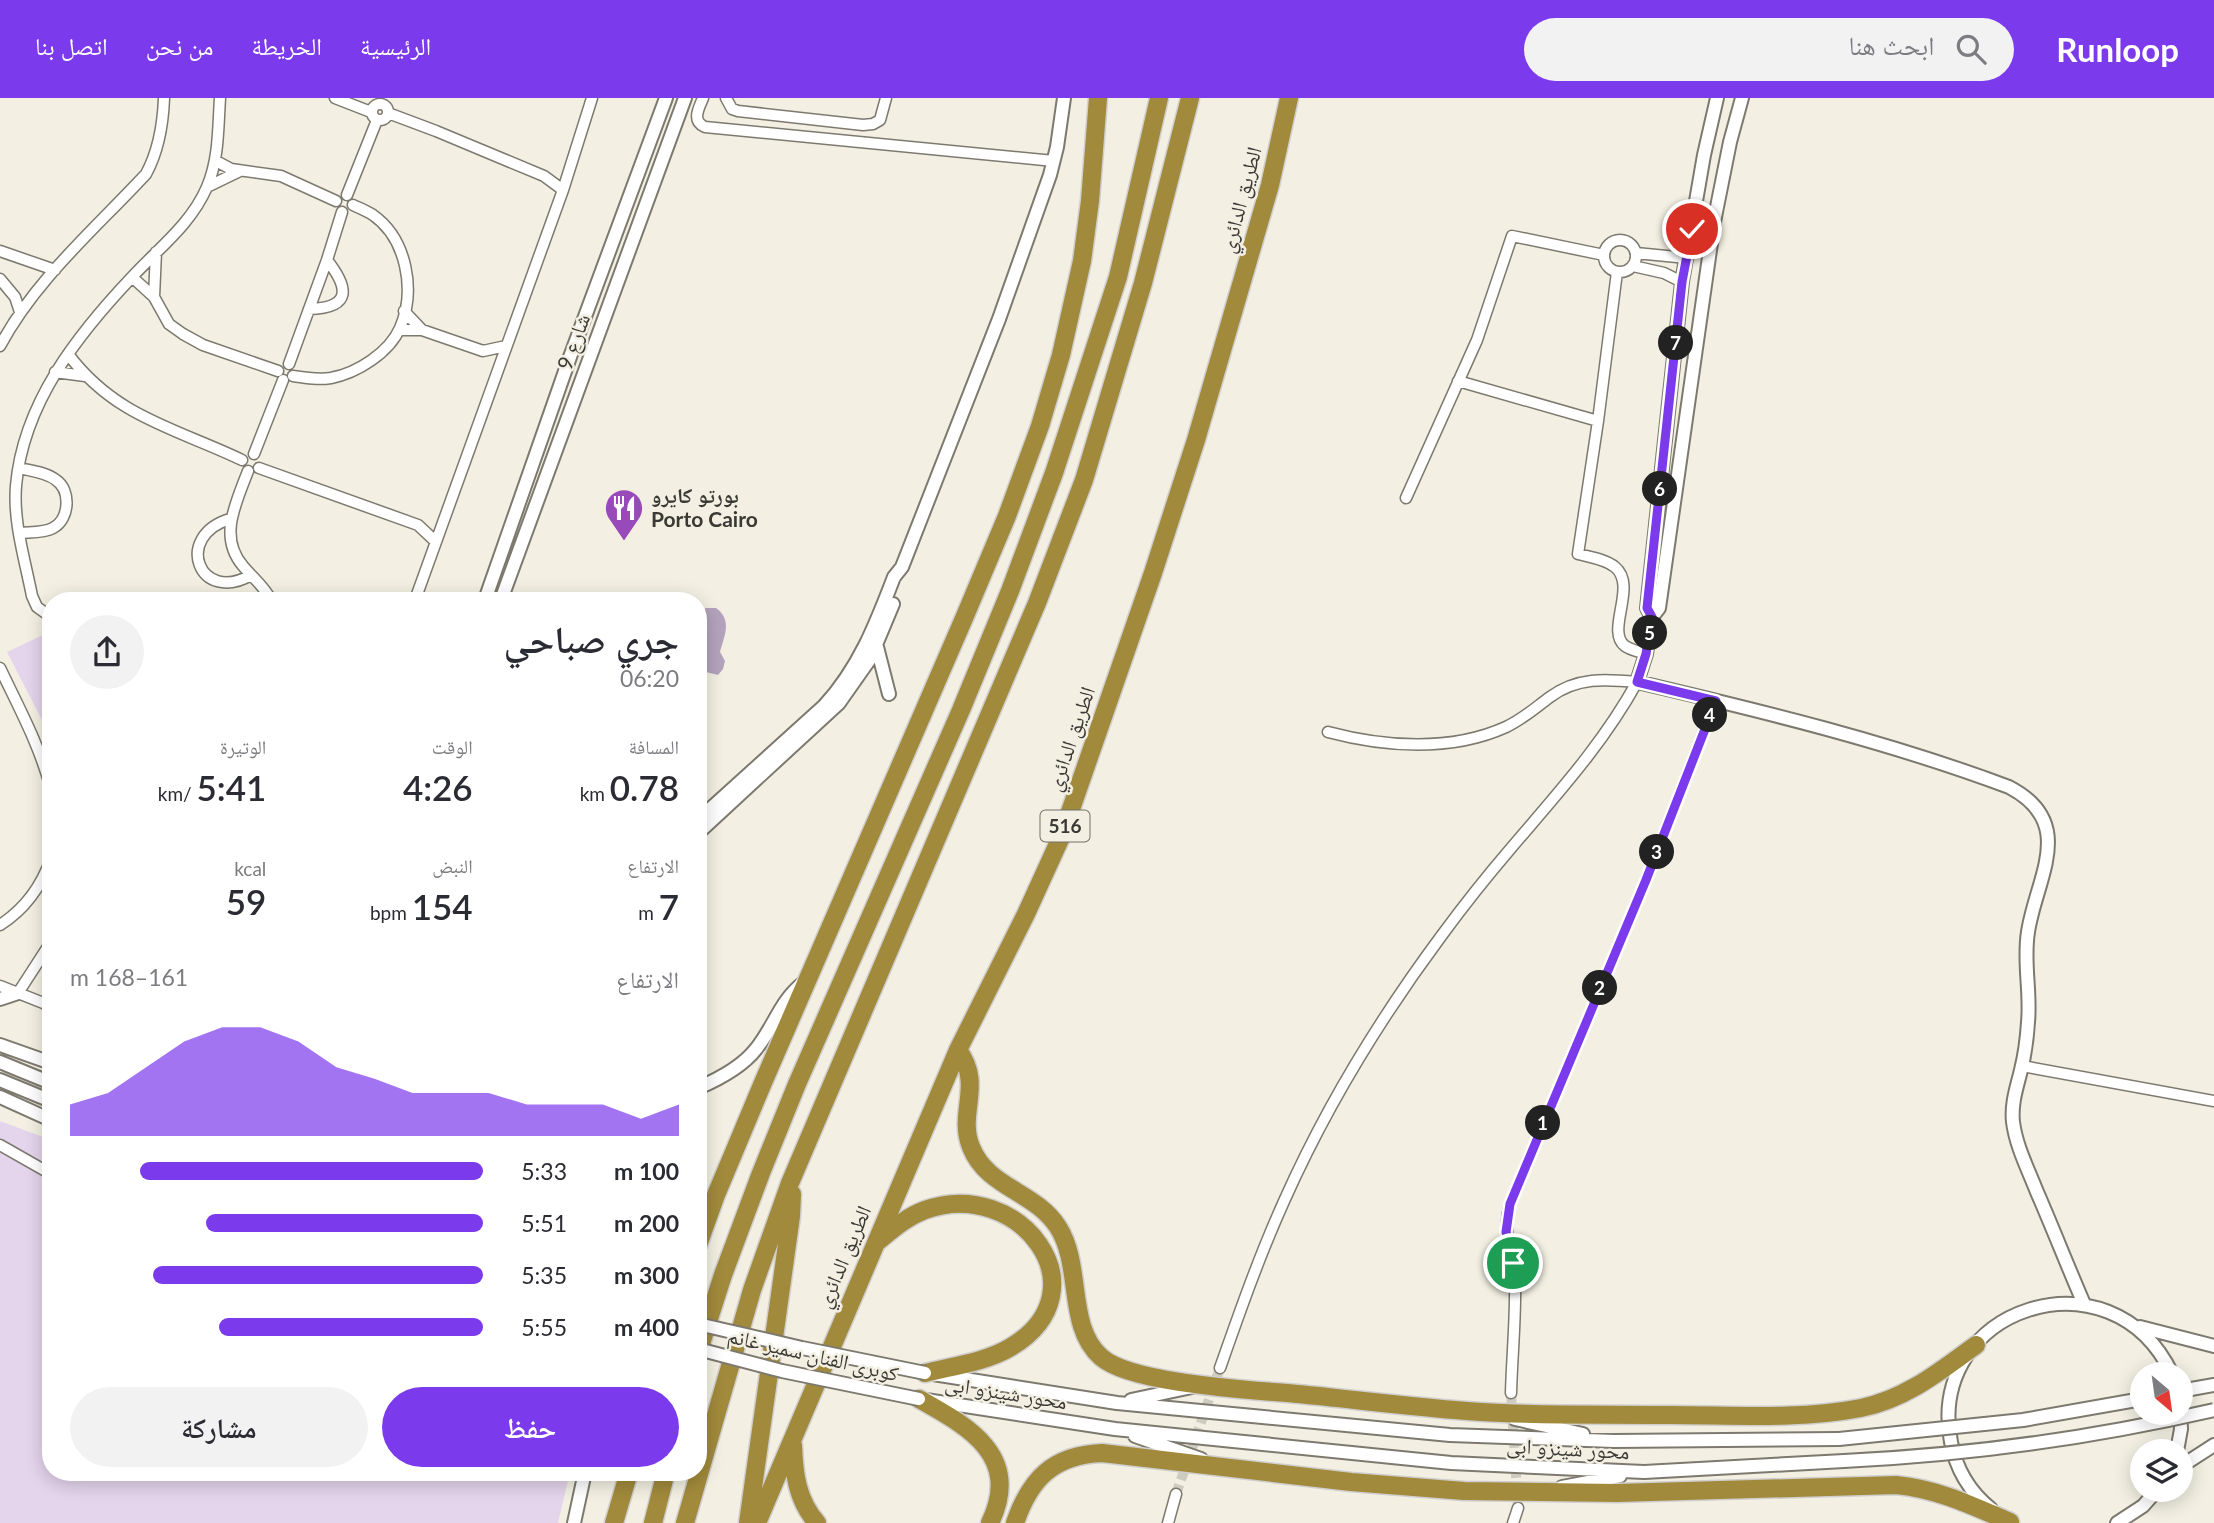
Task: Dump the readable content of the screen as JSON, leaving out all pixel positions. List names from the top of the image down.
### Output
{
  "streets": {
    "highway": ["الطريق الدائري", "516"],
    "street": ["شارع 9", "كوبرى الفنان سمير غانم", "محور شينزو ابى"]
  },
  "crossings": [
    ["كوبرى الفنان سمير غانم", "محور شينزو ابى"]
  ],
  "places": {
    "restaurant": ["بورتو كايرو Porto Cairo"]
  },
  "north": "bottom right",
  "page": {
    "header": "Runloop",
    "search": "ابحث هنا",
    "nav": [
      "الرئيسية",
      "الخريطة",
      "من نحن",
      "اتصل بنا"
    ],
    "pins": [
      "7",
      "6",
      "5",
      "4",
      "3",
      "2",
      "1"
    ],
    "heading": ["جري صباحي", "06:20"],
    "stats": [
      ["المسافة", "0.78 km"],
      ["الوقت", "4:26"],
      ["الوتيرة", "5:41 /km"],
      ["الارتفاع", "7 m"],
      ["النبض", "154 bpm"],
      ["kcal", "59"]
    ],
    "chart": ["الارتفاع", "161–168 m"],
    "list": [
      {
        "name": "100 m",
        "note": "5:33"
      },
      {
        "name": "200 m",
        "note": "5:51"
      },
      {
        "name": "300 m",
        "note": "5:35"
      },
      {
        "name": "400 m",
        "note": "5:55"
      }
    ],
    "buttons": ["حفظ", "مشاركة"]
  }
}
